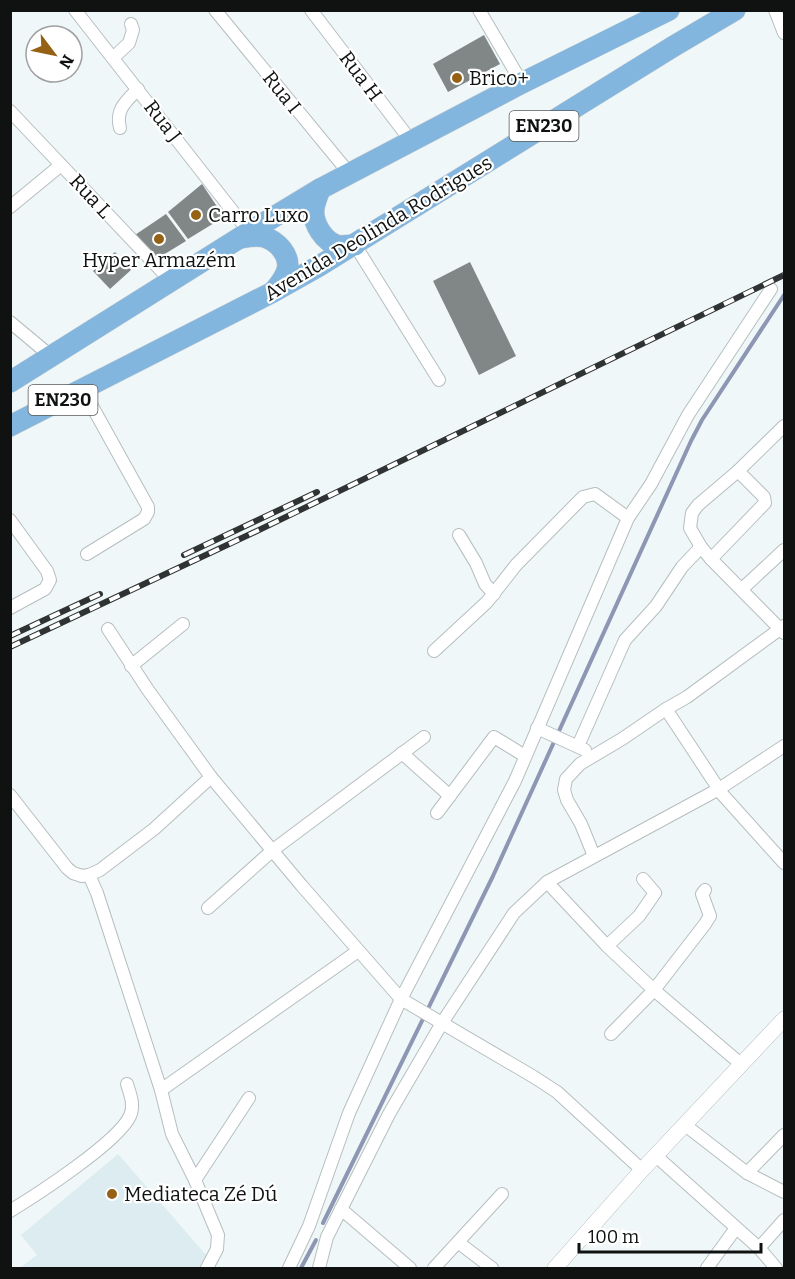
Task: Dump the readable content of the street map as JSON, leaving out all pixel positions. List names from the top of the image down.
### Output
{
  "streets": {
    "highway": ["EN230", "Avenida Deolinda Rodrigues"],
    "street": [
      "Rua H",
      "Rua I",
      "Rua J",
      "Rua L"
    ]
  },
  "crossings": [
    ["Rua H", "EN230"],
    ["Rua I", "EN230"],
    ["Rua J", "EN230"],
    ["EN230", "Rua L"]
  ],
  "places": [
    "Brico+",
    "Carro Luxo",
    "Hyper Armazém",
    "Mediateca Zé Dú"
  ],
  "scale_bar": "100 m",
  "north": "bottom right"
}
